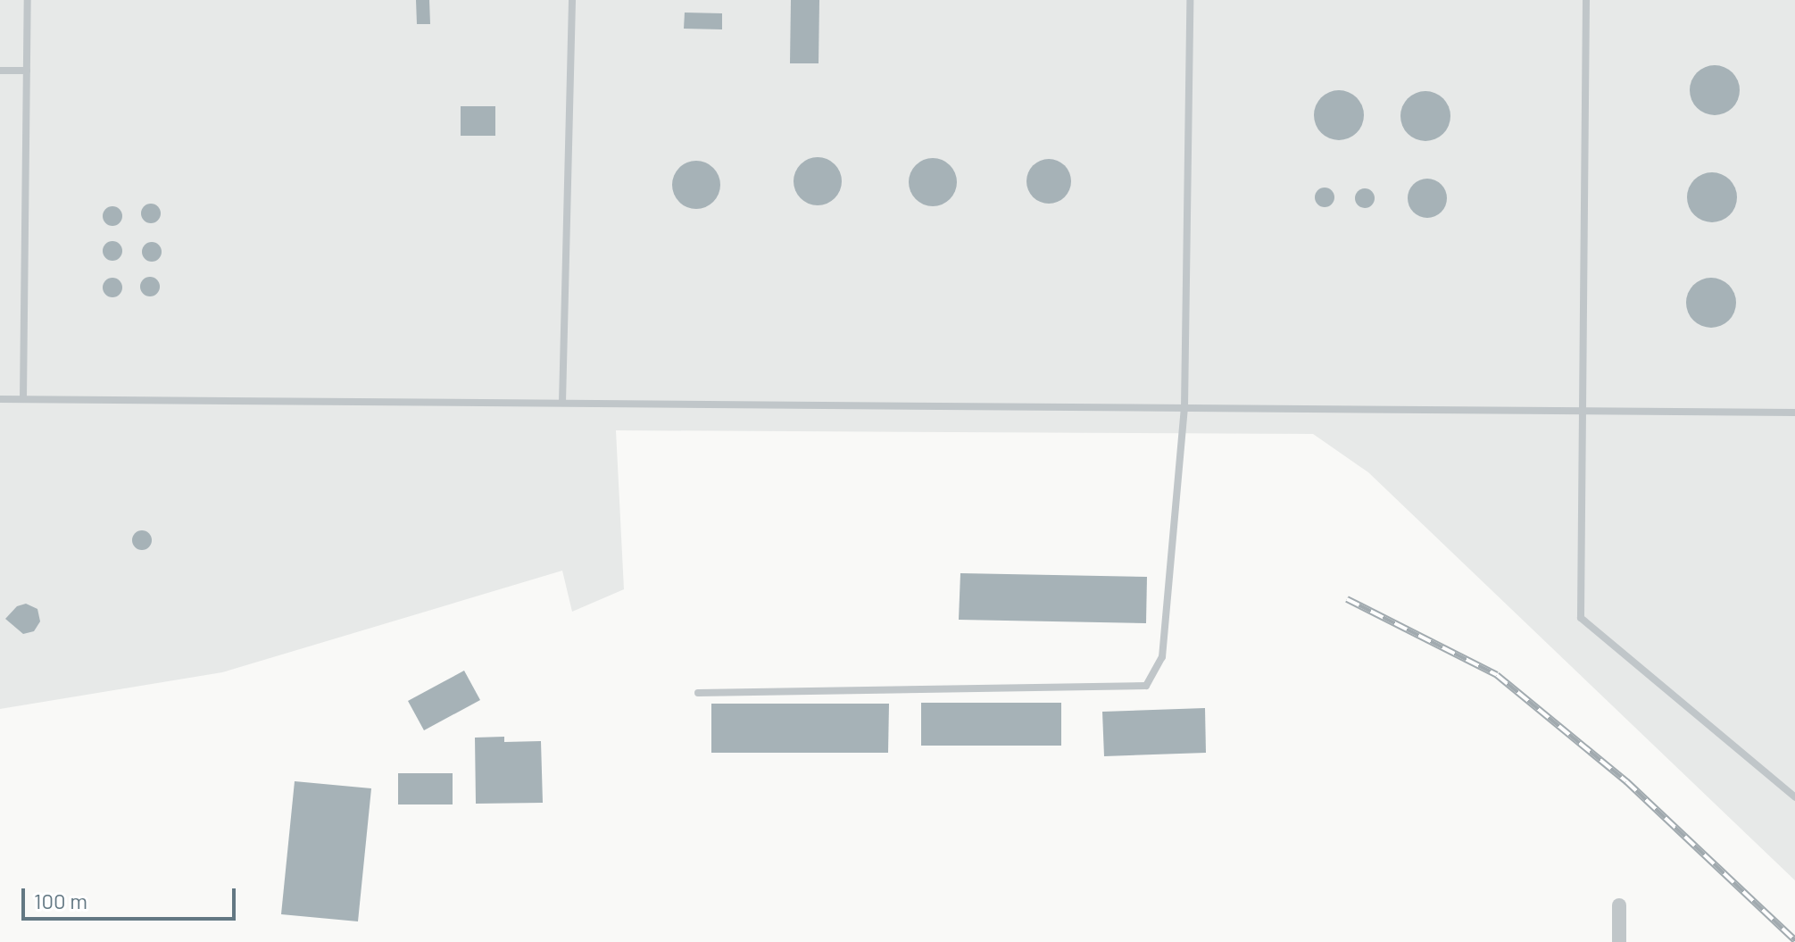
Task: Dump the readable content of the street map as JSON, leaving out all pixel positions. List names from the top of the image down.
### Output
{
  "scale_bar": "100 m"
}
